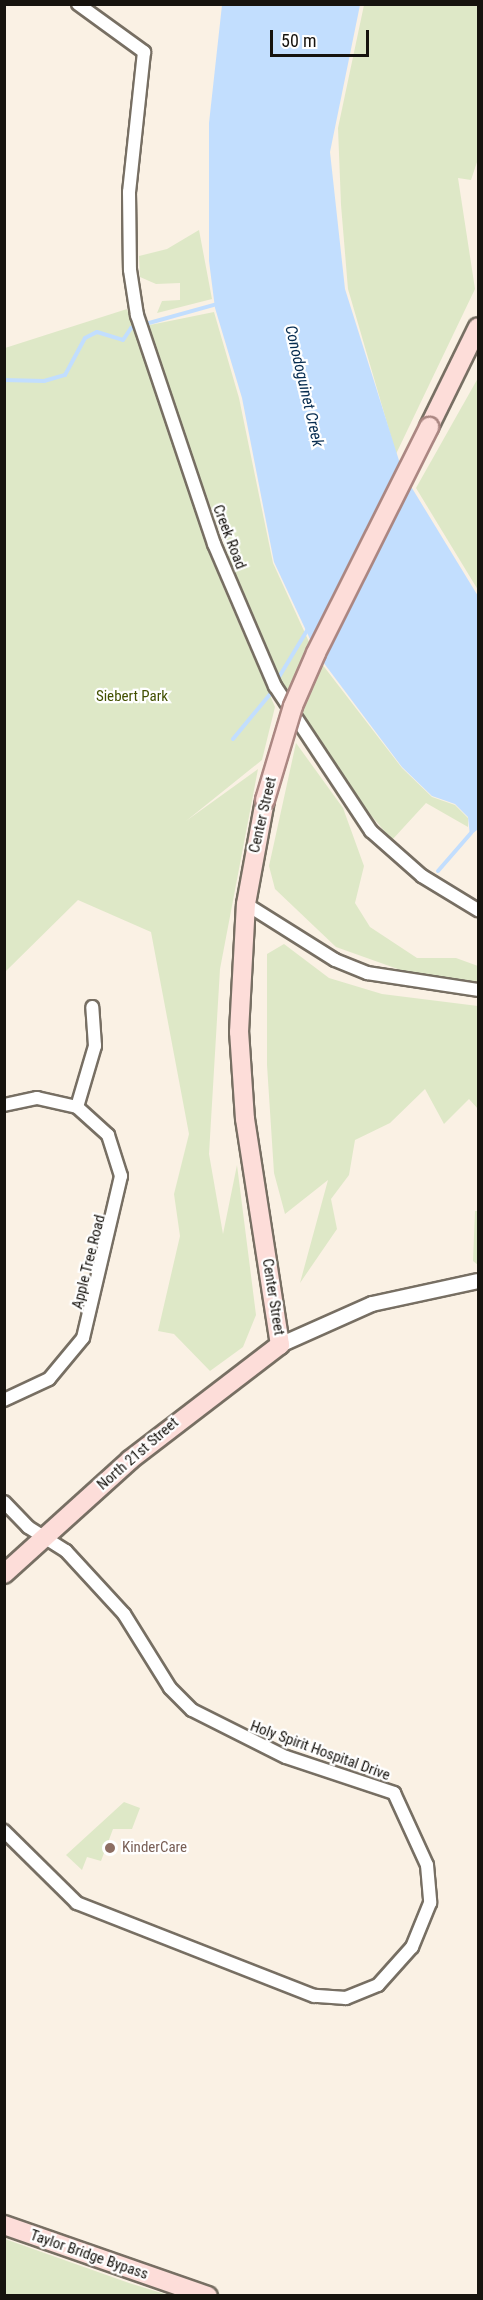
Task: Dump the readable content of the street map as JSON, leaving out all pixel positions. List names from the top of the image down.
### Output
{
  "streets": {
    "main road": ["Center Street", "North 21st Street", "Taylor Bridge Bypass"],
    "street": ["Creek Road", "Apple Tree Road", "Holy Spirit Hospital Drive"]
  },
  "crossings": [
    ["Center Street", "North 21st Street"],
    ["North 21st Street", "Holy Spirit Hospital Drive"]
  ],
  "water": ["Conodoguinet Creek"],
  "parks": ["Siebert Park"],
  "places": ["KinderCare"],
  "scale_bar": "50 m"
}
